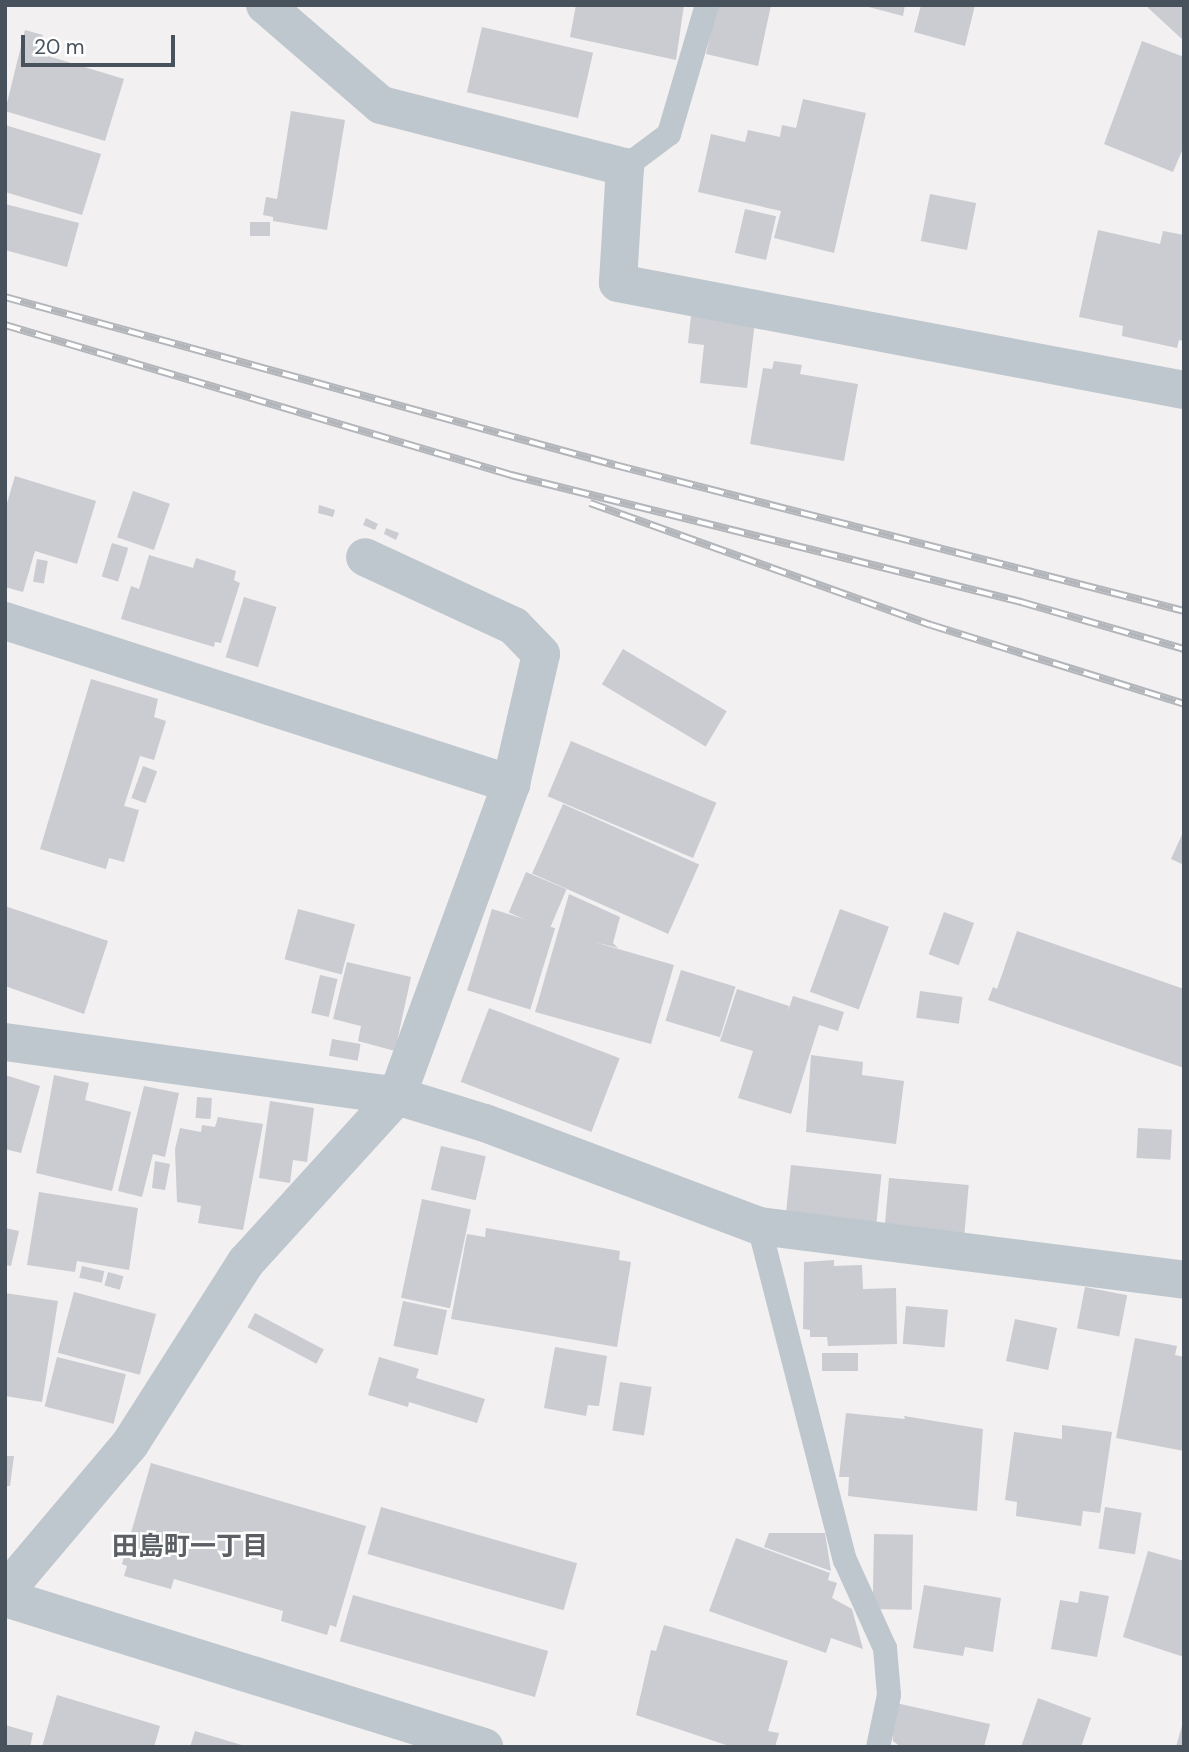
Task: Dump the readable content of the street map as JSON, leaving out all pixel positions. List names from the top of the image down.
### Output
{
  "districts": ["田島町一丁目"],
  "scale_bar": "20 m"
}
